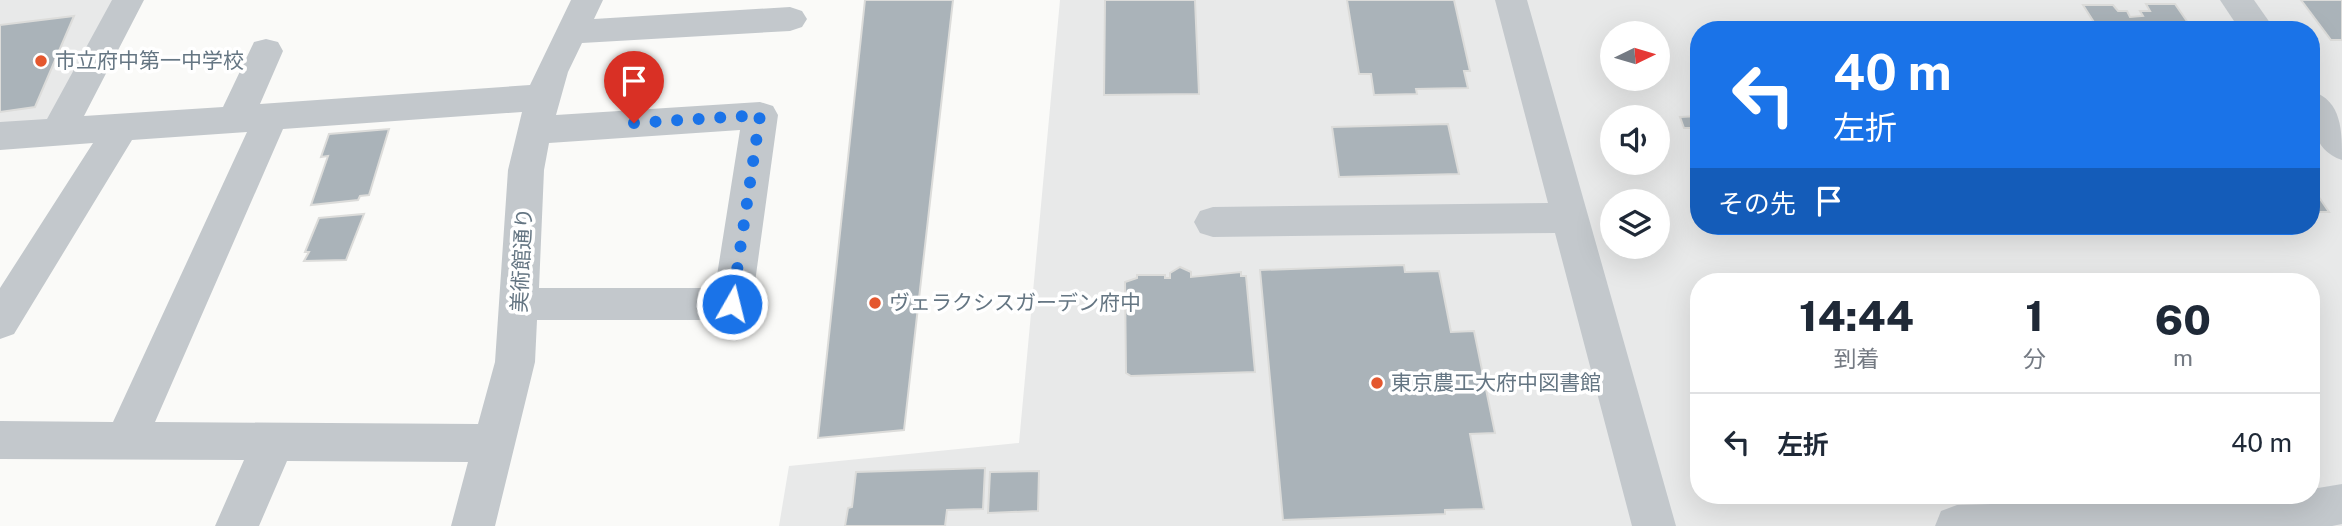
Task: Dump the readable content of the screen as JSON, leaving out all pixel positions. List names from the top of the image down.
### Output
{
  "streets": {
    "street": ["美術館通り"]
  },
  "places": ["市立府中第一中学校", "ヴェラクシスガーデン府中", "東京農工大府中図書館"],
  "north": "right",
  "page": {
    "turn": ["40 m", "左折"],
    "then": "その先",
    "eta": [
      "14:44",
      "到着",
      "1",
      "分",
      "60",
      "m"
    ],
    "list": [
      {
        "name": "左折",
        "value": "40 m"
      }
    ]
  }
}
